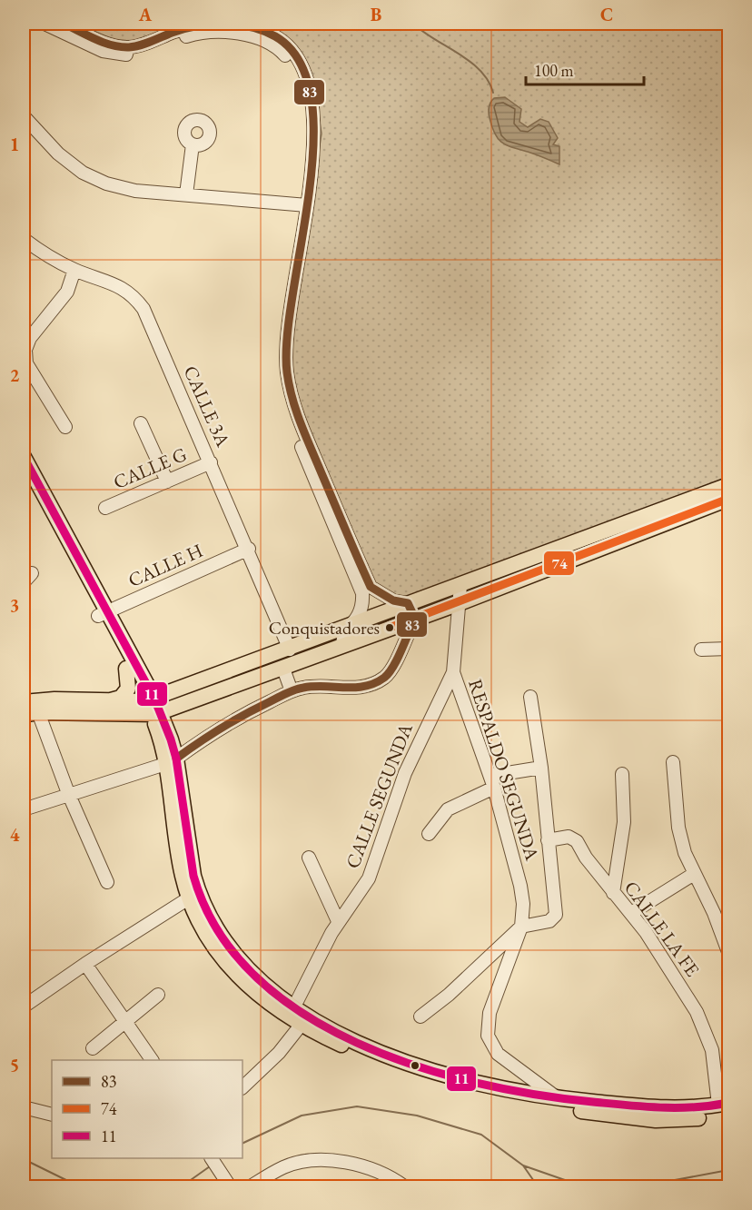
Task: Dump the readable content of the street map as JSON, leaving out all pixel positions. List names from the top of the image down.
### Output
{
  "streets": {
    "street": [
      "CALLE 3A",
      "CALLE G",
      "CALLE H",
      "RESPALDO SEGUNDA",
      "CALLE SEGUNDA",
      "CALLE LA FE"
    ]
  },
  "crossings": [
    ["CALLE 3A", "CALLE G"],
    ["CALLE 3A", "CALLE H"],
    ["RESPALDO SEGUNDA", "CALLE SEGUNDA"]
  ],
  "places": ["Conquistadores"],
  "lines": ["transit line 83", "transit line 11", "transit line 74"],
  "legend": ["83", "74", "11"],
  "scale_bar": "100 m",
  "grid": {
    "columns": ["A", "B", "C"],
    "rows": [
      "1",
      "2",
      "3",
      "4",
      "5"
    ]
  }
}
